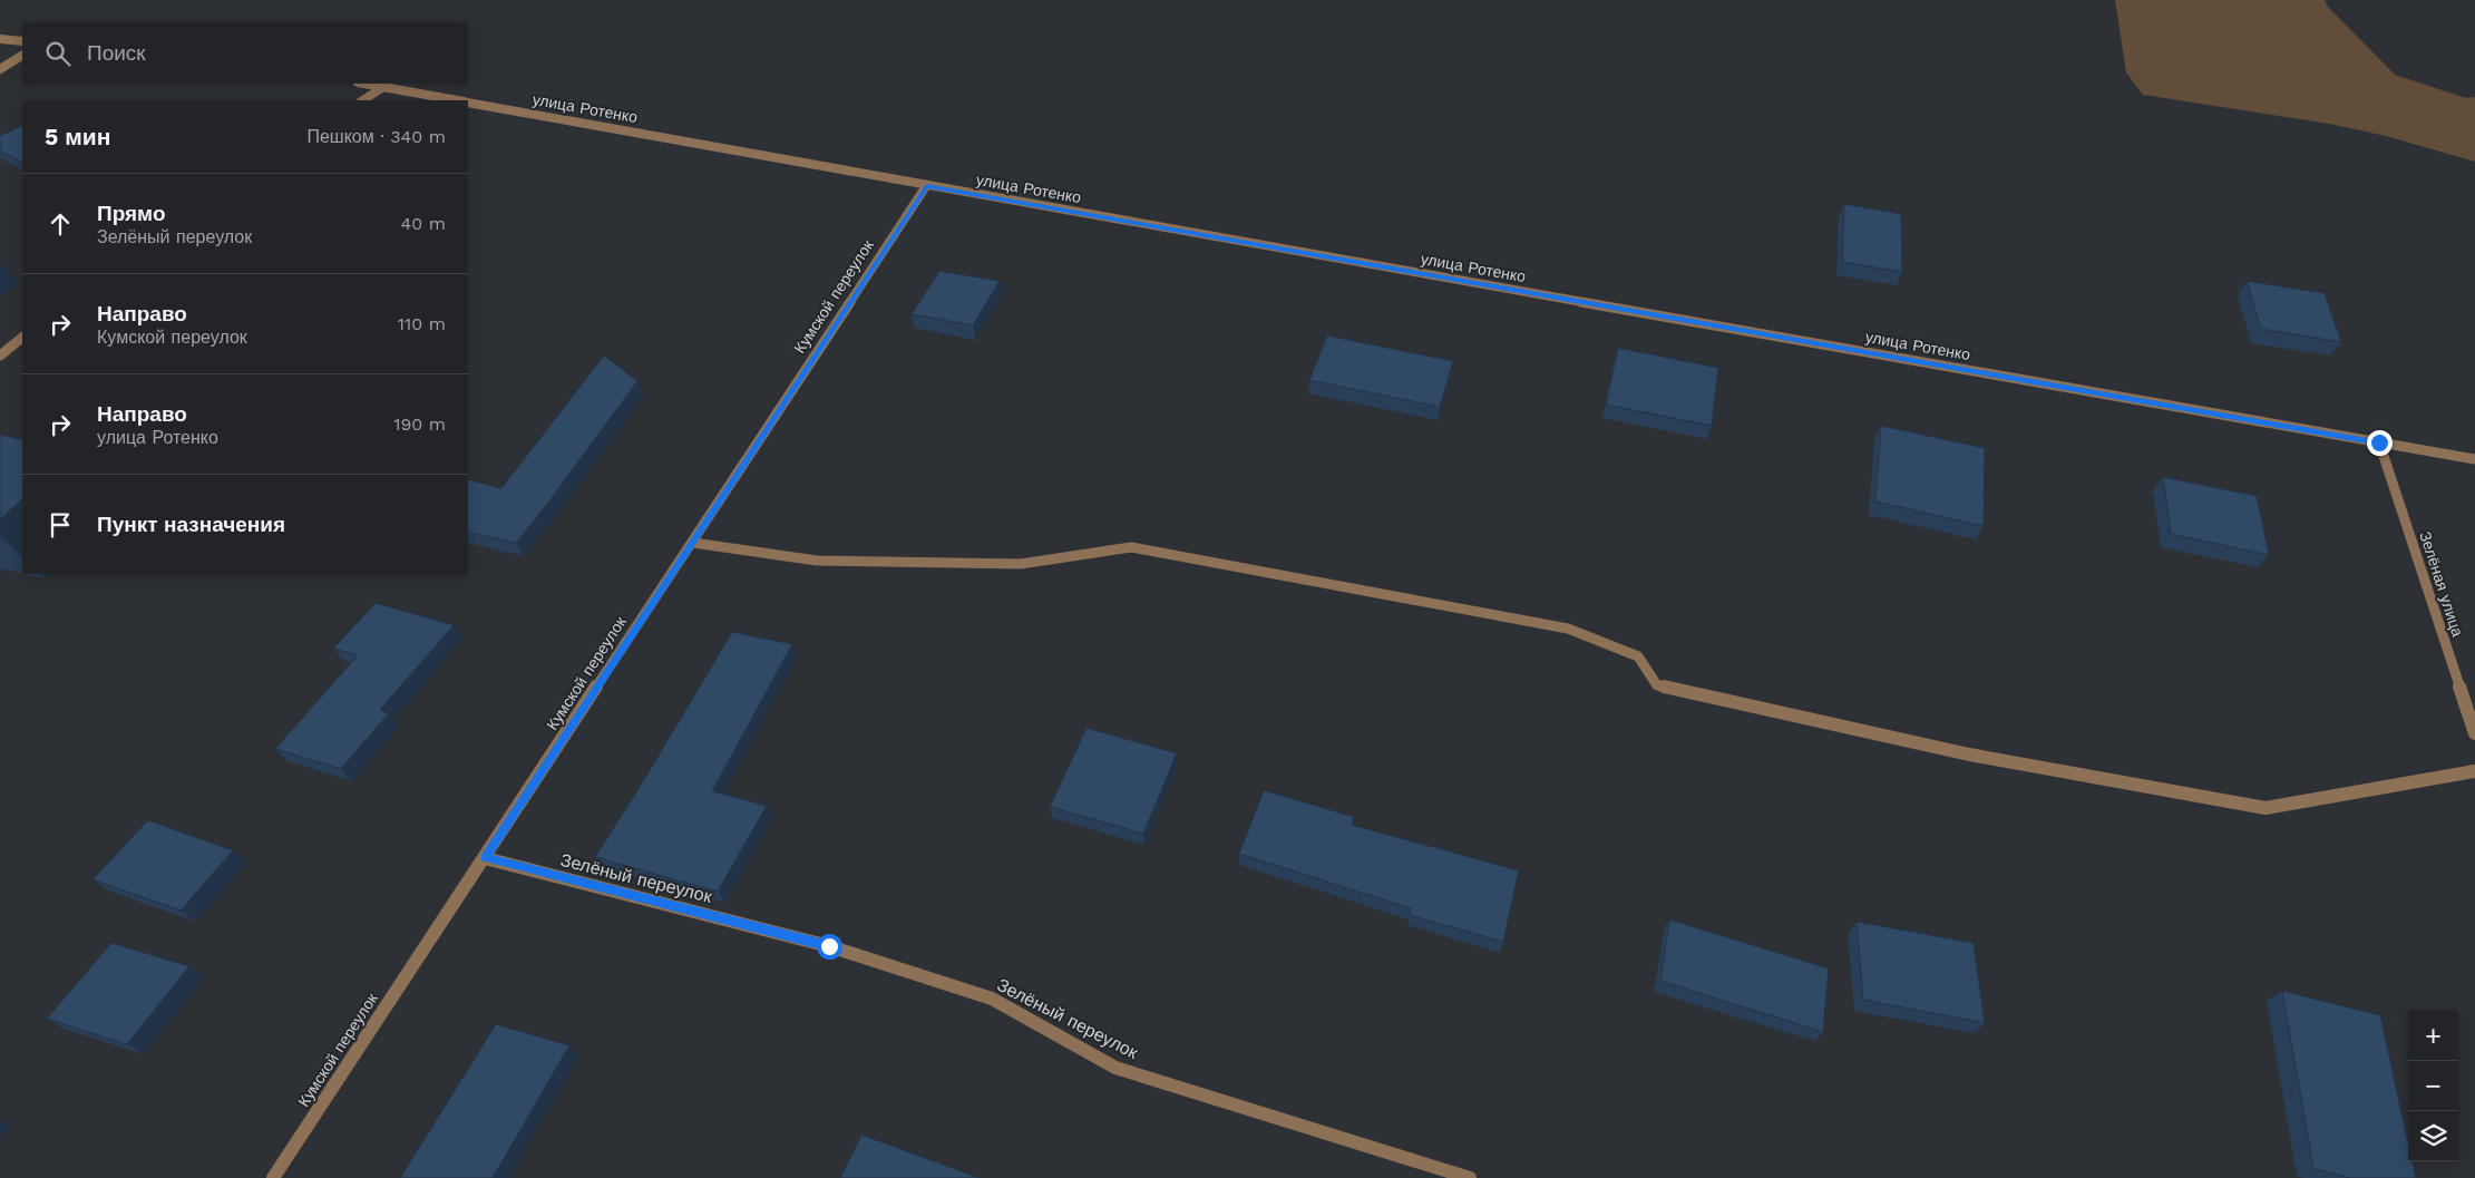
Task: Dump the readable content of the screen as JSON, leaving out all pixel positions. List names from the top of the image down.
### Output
{
  "streets": {
    "street": [
      "улица Ротенко",
      "Кумской переулок",
      "Зелёная улица",
      "Зелёный переулок"
    ]
  },
  "crossings": [
    ["улица Ротенко", "Кумской переулок"],
    ["улица Ротенко", "Зелёная улица"],
    ["Кумской переулок", "Зелёный переулок"]
  ],
  "page": {
    "search": "Поиск",
    "heading": ["5 мин", "Пешком · 340 m"],
    "list": [
      ["Прямо", "Зелёный переулок", "40 m"],
      ["Направо", "Кумской переулок", "110 m"],
      ["Направо", "улица Ротенко", "190 m"],
      "Пункт назначения"
    ],
    "map_buttons": ["+", "−"]
  }
}
